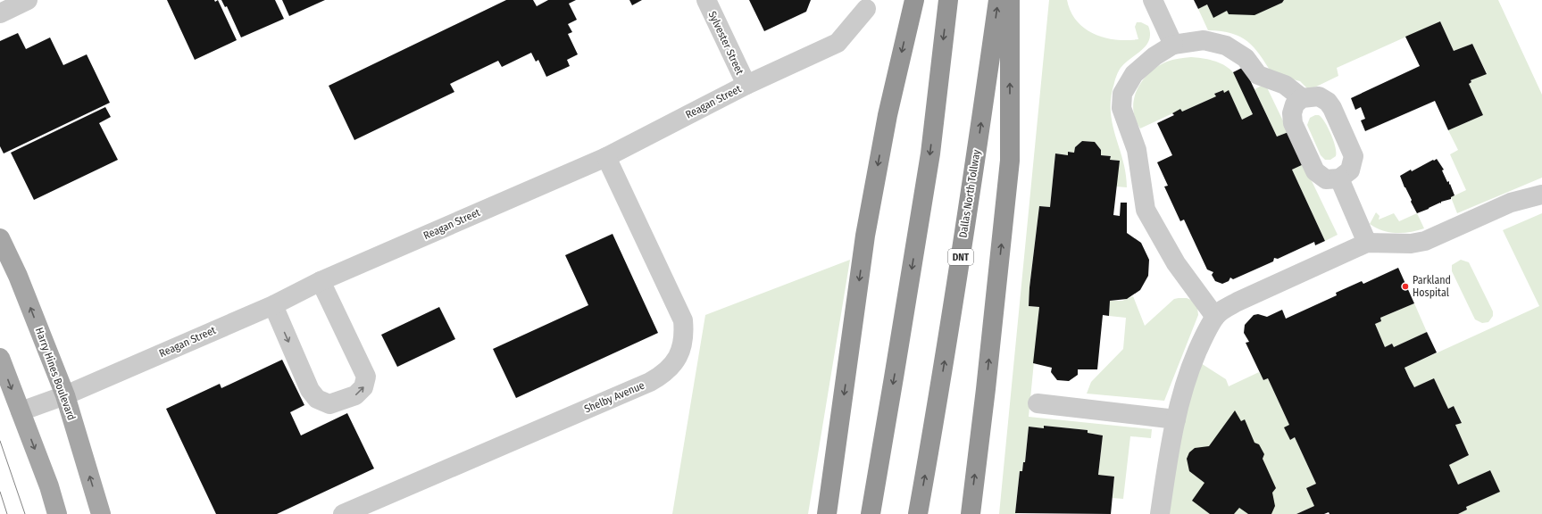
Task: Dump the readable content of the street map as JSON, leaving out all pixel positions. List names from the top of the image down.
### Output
{
  "streets": {
    "highway": ["Dallas North Tollway", "DNT"],
    "main road": ["Harry Hines Boulevard"],
    "street": ["Sylvester Street", "Reagan Street", "Shelby Avenue"]
  },
  "crossings": [
    ["Sylvester Street", "Reagan Street"],
    ["Reagan Street", "Harry Hines Boulevard"],
    ["Reagan Street", "Shelby Avenue"]
  ],
  "places": ["Parkland Hospital"]
}
